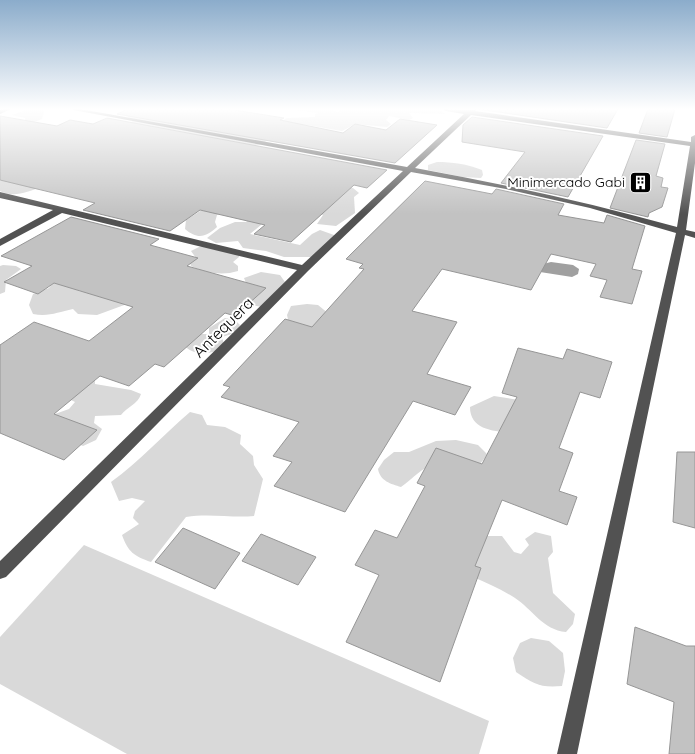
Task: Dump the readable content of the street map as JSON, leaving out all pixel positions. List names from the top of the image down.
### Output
{
  "streets": {
    "street": ["Antequera"]
  },
  "places": {
    "building": ["Minimercado Gabi"]
  }
}
